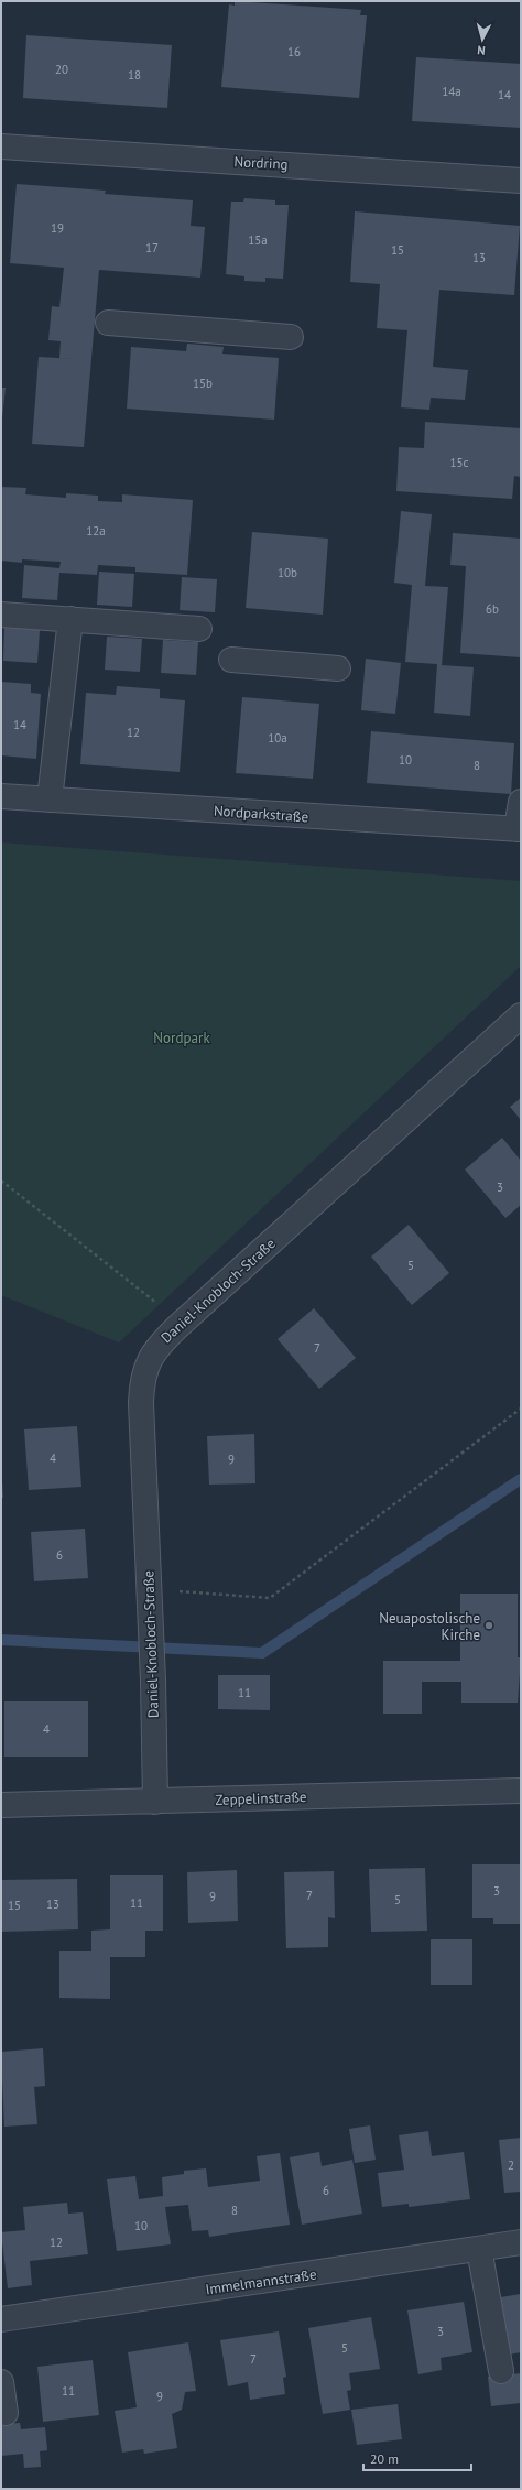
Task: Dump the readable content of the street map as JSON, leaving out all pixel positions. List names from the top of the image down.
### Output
{
  "streets": {
    "street": [
      "Nordring",
      "Nordparkstraße",
      "Daniel-Knobloch-Straße",
      "Zeppelinstraße",
      "Immelmannstraße"
    ]
  },
  "crossings": [
    ["Daniel-Knobloch-Straße", "Zeppelinstraße"]
  ],
  "parks": ["Nordpark"],
  "places": ["Neuapostolische Kirche"],
  "house_numbers": [
    "16",
    "20",
    "18",
    "14a",
    "14",
    "19",
    "15a",
    "17",
    "15",
    "13",
    "15b",
    "15c",
    "12a",
    "10b",
    "6b",
    "14",
    "12",
    "10a",
    "10",
    "8",
    "3",
    "5",
    "7",
    "4",
    "9",
    "6",
    "11",
    "4",
    "3",
    "7",
    "9",
    "5",
    "11",
    "13",
    "15",
    "2",
    "6",
    "8",
    "10",
    "12",
    "3",
    "5",
    "7",
    "11",
    "9"
  ],
  "scale_bar": "20 m",
  "north": "bottom"
}
